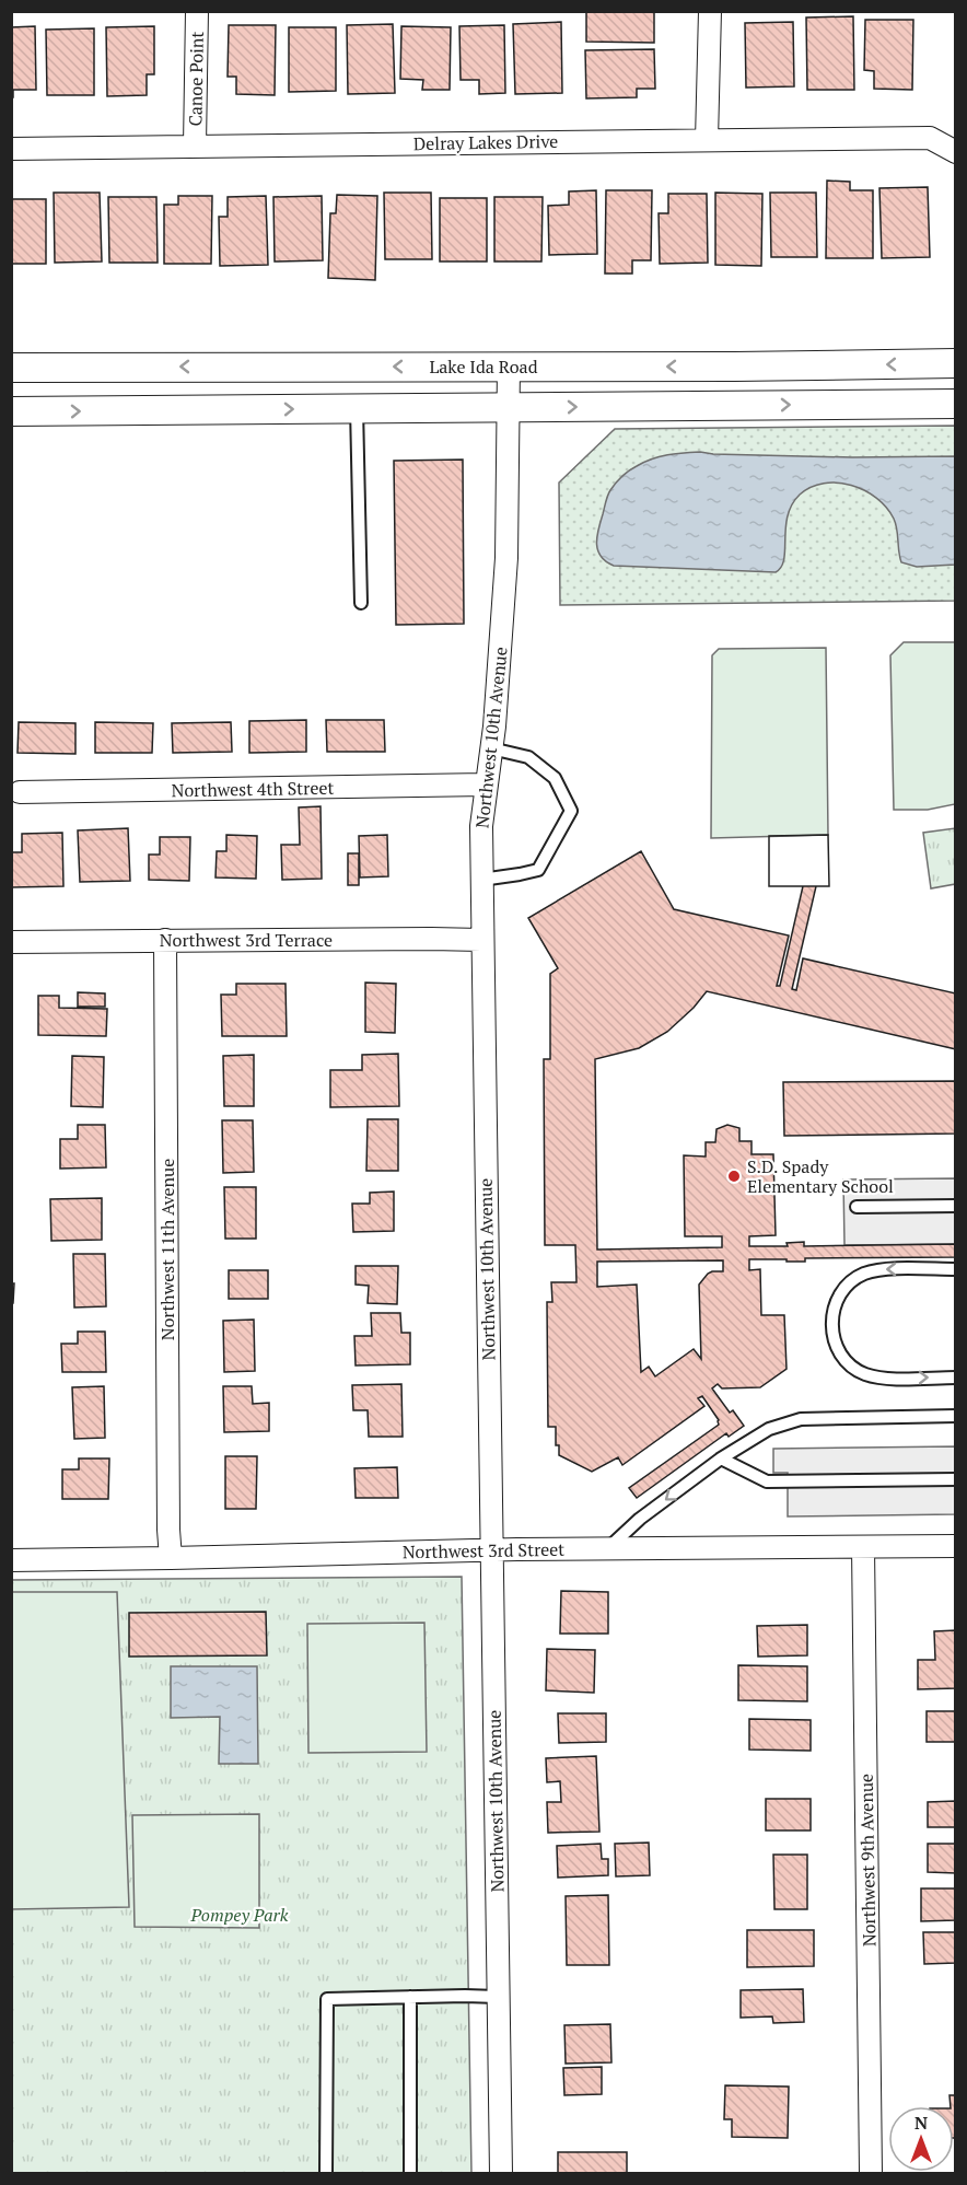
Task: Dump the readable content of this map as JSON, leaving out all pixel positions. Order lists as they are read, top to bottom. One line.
{"streets":{"street":["Canoe Point","Delray Lakes Drive","Lake Ida Road","Northwest 10th Avenue","Northwest 4th Street","Northwest 3rd Terrace","Northwest 11th Avenue","Northwest 3rd Street","Northwest 9th Avenue"]},"crossings":[["Canoe Point","Delray Lakes Drive"],["Lake Ida Road","Northwest 10th Avenue"],["Northwest 10th Avenue","Northwest 4th Street"],["Northwest 10th Avenue","Northwest 3rd Terrace"],["Northwest 10th Avenue","Northwest 3rd Street"],["Northwest 3rd Terrace","Northwest 11th Avenue"],["Northwest 11th Avenue","Northwest 3rd Street"],["Northwest 3rd Street","Northwest 9th Avenue"]],"parks":["Pompey Park"],"places":["S.D. Spady Elementary School"],"north":"top"}
